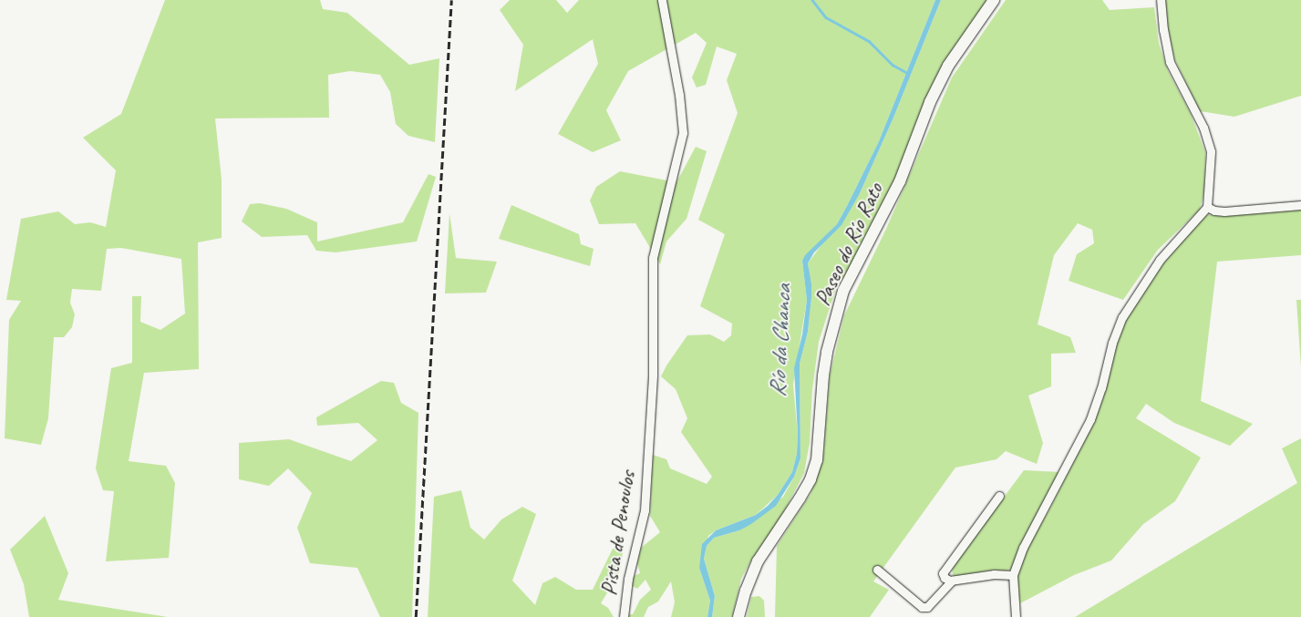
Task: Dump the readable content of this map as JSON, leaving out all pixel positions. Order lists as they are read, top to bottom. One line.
{"streets":{"street":["Paseo do Río Rato","Pista de Penoulos"]},"water":["Río da Chanca"]}
